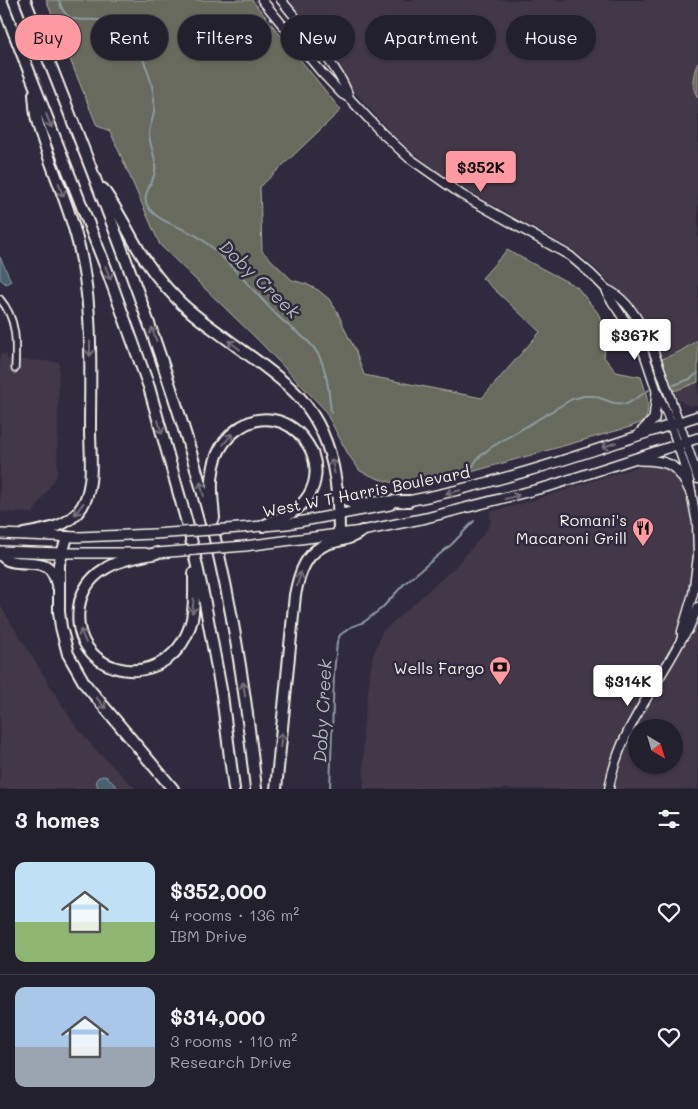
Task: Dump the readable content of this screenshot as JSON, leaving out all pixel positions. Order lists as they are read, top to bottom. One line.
{"streets":{"main road":["West W T Harris Boulevard"]},"water":["Doby Creek"],"places":{"restaurant":["Romani's Macaroni Grill"],"bank":["Wells Fargo"]},"north":"bottom right","page":{"chip":["Buy","Rent","Filters","New","Apartment","House"],"price":["$352K","$367K","$314K"],"heading":"3 homes","list":[{"name":"$352,000","note":"4 rooms · 136 m² · IBM Drive"},{"name":"$314,000","note":"3 rooms · 110 m² · Research Drive"}]}}
